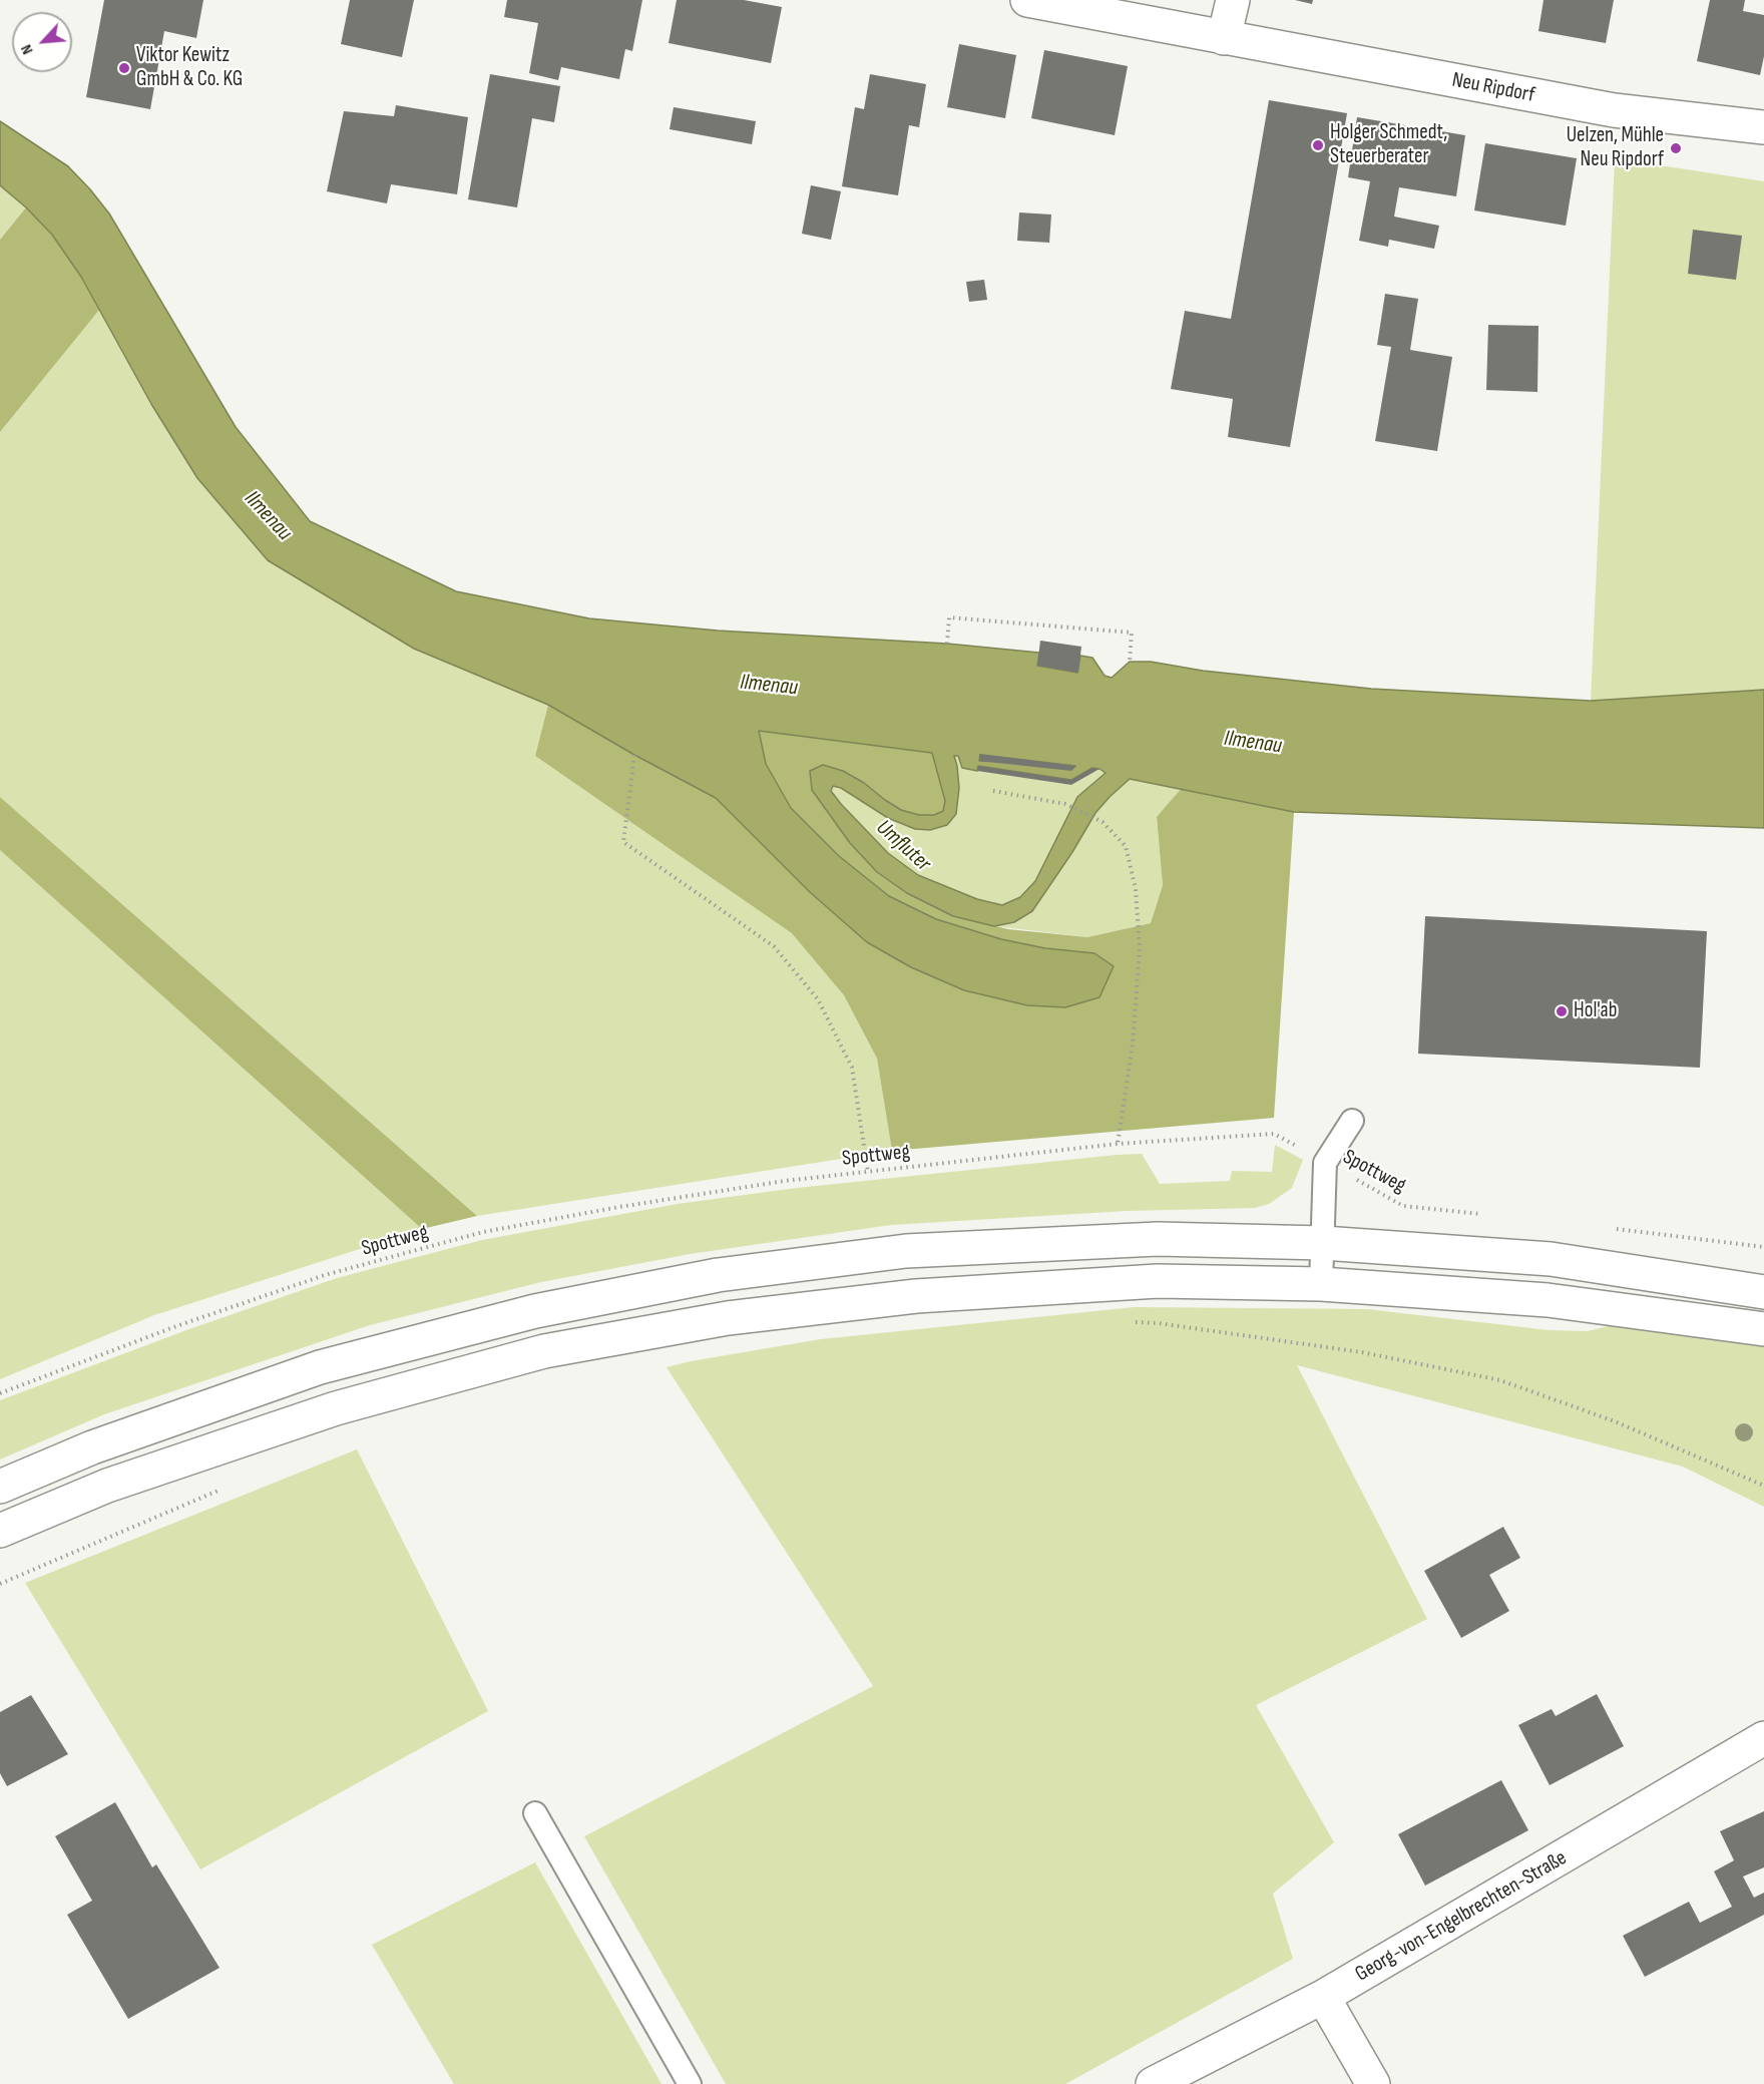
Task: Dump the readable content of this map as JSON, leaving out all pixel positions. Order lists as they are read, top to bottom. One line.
{"streets":{"main road":["Neu Ripdorf","Georg-von-Engelbrechten-Straße"],"path":["Spottweg"]},"water":["Ilmenau","Umfluter"],"places":["Viktor Kewitz GmbH & Co. KG","Holger Schmedt, Steuerberater","Uelzen, Mühle Neu Ripdorf","Hol'ab"],"north":"bottom left"}
